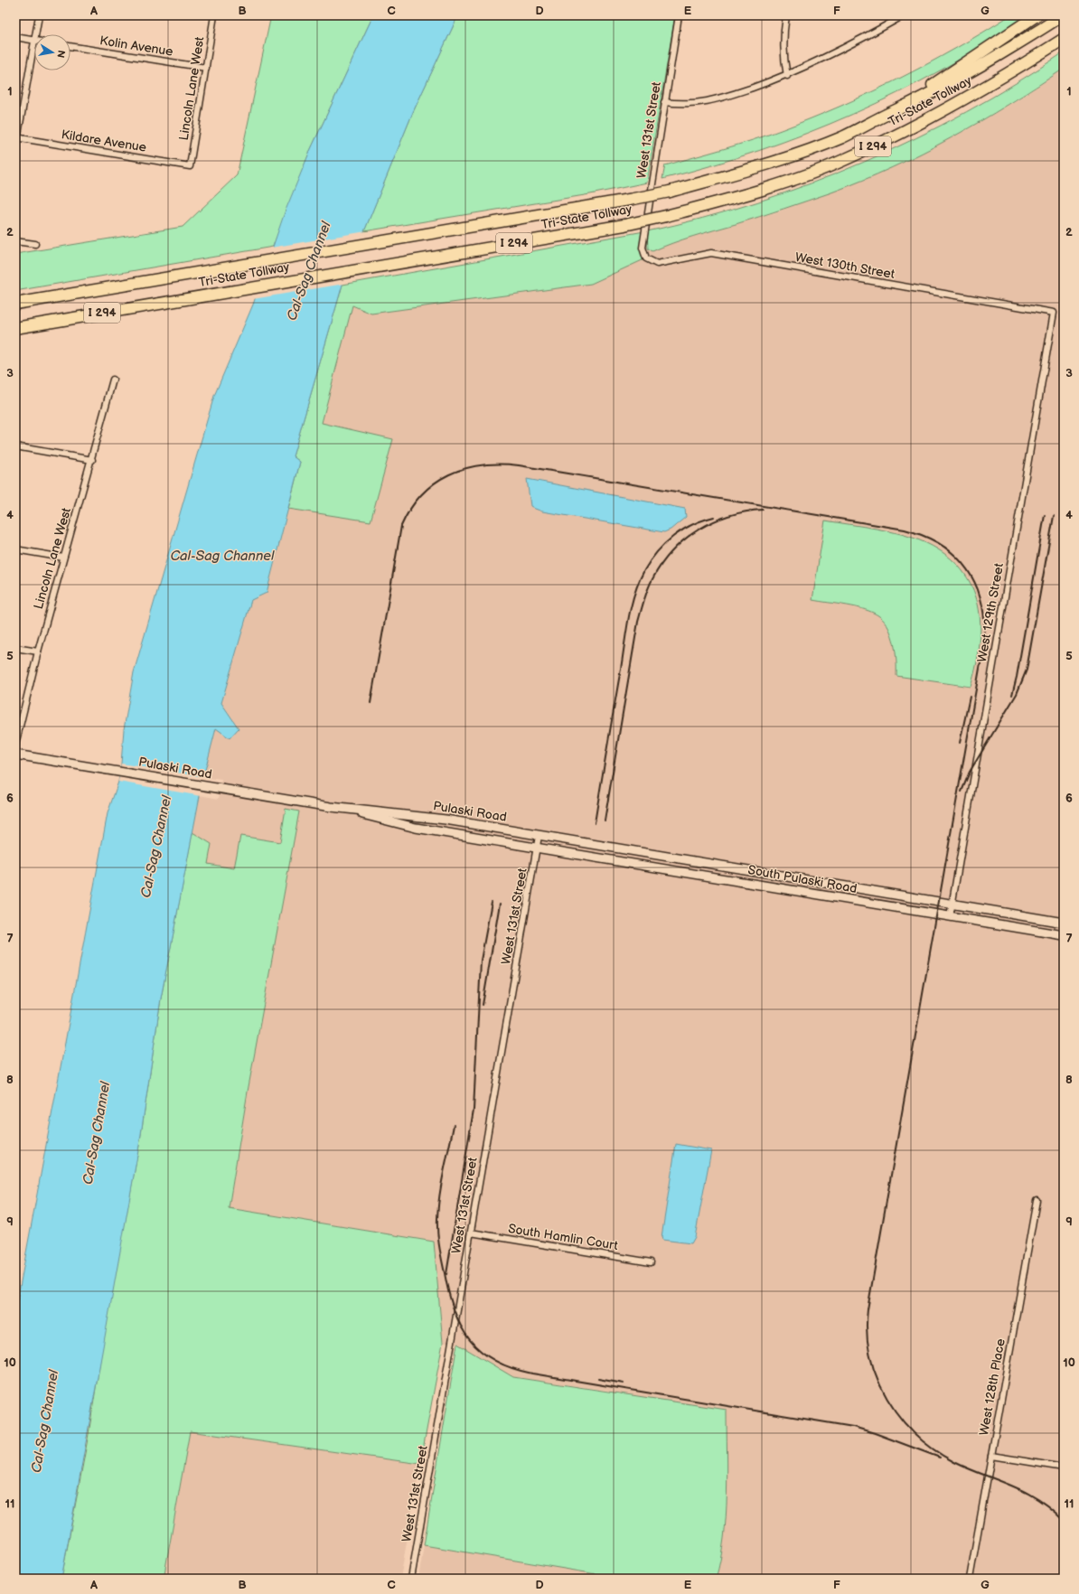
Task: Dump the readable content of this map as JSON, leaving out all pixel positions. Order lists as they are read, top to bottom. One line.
{"streets":{"highway":["Tri-State Tollway","I 294"],"main road":["Pulaski Road","South Pulaski Road"],"street":["Kolin Avenue","Lincoln Lane West","West 131st Street","Kildare Avenue","West 130th Street","West 129th Street","South Hamlin Court","West 128th Place"]},"crossings":[["Kolin Avenue","Lincoln Lane West"],["Lincoln Lane West","Kildare Avenue"],["West 131st Street","West 130th Street"],["West 131st Street","Pulaski Road"],["West 131st Street","South Pulaski Road"],["West 131st Street","South Hamlin Court"],["West 130th Street","West 129th Street"],["West 129th Street","South Pulaski Road"],["Pulaski Road","South Pulaski Road"]],"water":["Cal-Sag Channel"],"north":"right","grid":{"columns":["A","B","C","D","E","F","G"],"rows":["1","2","3","4","5","6","7","8","9","10","11"]}}
